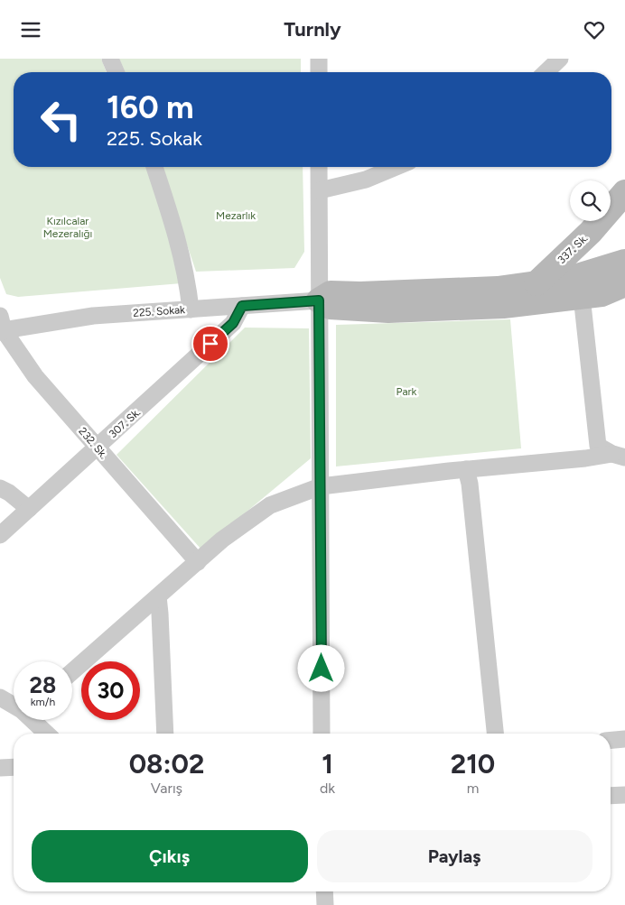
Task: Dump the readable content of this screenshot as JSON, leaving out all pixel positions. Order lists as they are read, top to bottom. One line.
{"streets":{"street":["337. Sk.","225. Sokak","307. Sk.","232. Sk."]},"crossings":[["225. Sokak","307. Sk."],["225. Sokak","232. Sk."],["307. Sk.","232. Sk."]],"parks":["Mezarlık","Kızılcalar Mezeralığı","Park"],"page":{"header":"Turnly","turn":["160 m","225. Sokak"],"speed":"28 km/h","limit":"30","eta":["08:02","Varış","1","dk","210","m"],"buttons":["Çıkış","Paylaş"]}}
